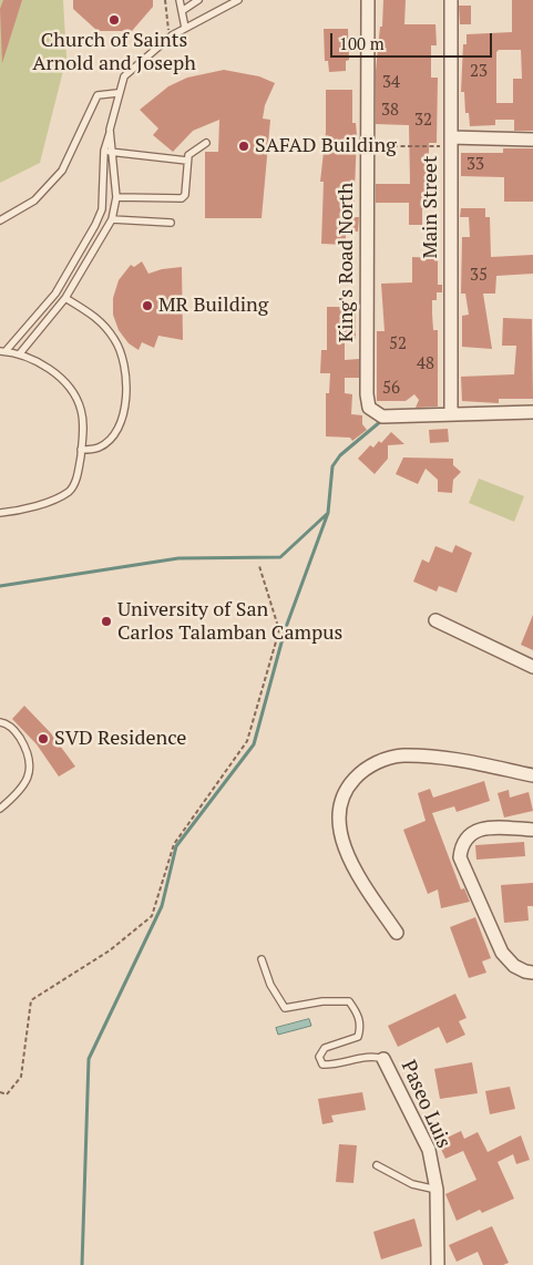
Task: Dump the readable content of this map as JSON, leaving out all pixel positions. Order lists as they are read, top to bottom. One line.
{"streets":{"street":["Main Street","King's Road North","Paseo Luis"]},"crossings":[["Main Street","King's Road North"]],"places":["Church of Saints Arnold and Joseph","SAFAD Building","MR Building","University of San Carlos Talamban Campus","SVD Residence"],"house_numbers":["23","34","38","32","33","35","52","48","56"],"scale_bar":"100 m"}
